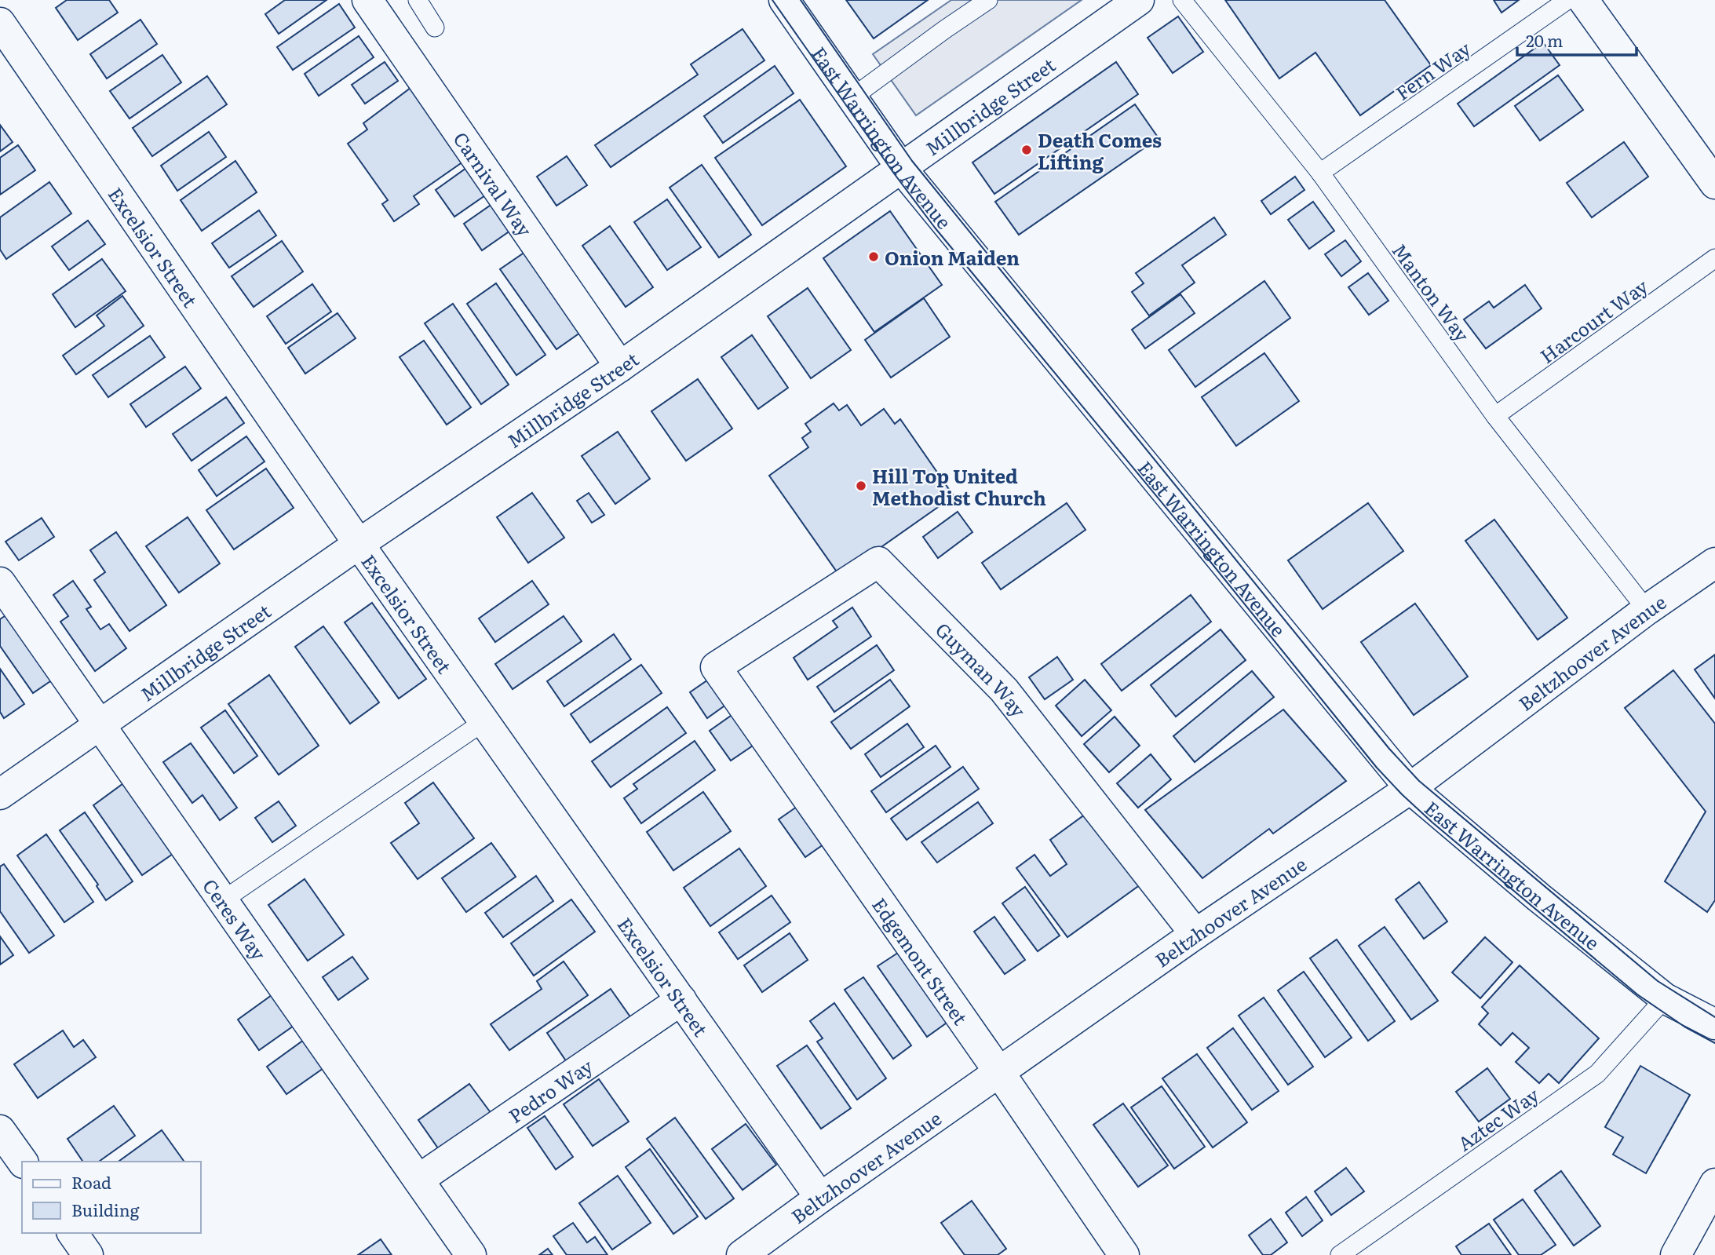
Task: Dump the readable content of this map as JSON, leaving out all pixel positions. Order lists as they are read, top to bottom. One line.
{"streets":{"street":["Millbridge Street","East Warrington Avenue","Carnival Way","Excelsior Street","Beltzhoover Avenue","Guyman Way","Ceres Way","Edgemont Street","Pedro Way"],"lane":["Fern Way","Manton Way","Harcourt Way","Aztec Way"]},"crossings":[["Fern Way","Manton Way"],["Millbridge Street","East Warrington Avenue"],["Millbridge Street","Carnival Way"],["Millbridge Street","Excelsior Street"],["Millbridge Street","Ceres Way"],["East Warrington Avenue","Beltzhoover Avenue"],["East Warrington Avenue","Aztec Way"],["Excelsior Street","Beltzhoover Avenue"],["Excelsior Street","Pedro Way"],["Manton Way","Harcourt Way"],["Manton Way","Beltzhoover Avenue"],["Beltzhoover Avenue","Guyman Way"],["Beltzhoover Avenue","Edgemont Street"],["Guyman Way","Edgemont Street"],["Ceres Way","Pedro Way"]],"places":["Death Comes Lifting","Onion Maiden","Hill Top United Methodist Church"],"legend":["Road","Building"],"scale_bar":"20 m"}
